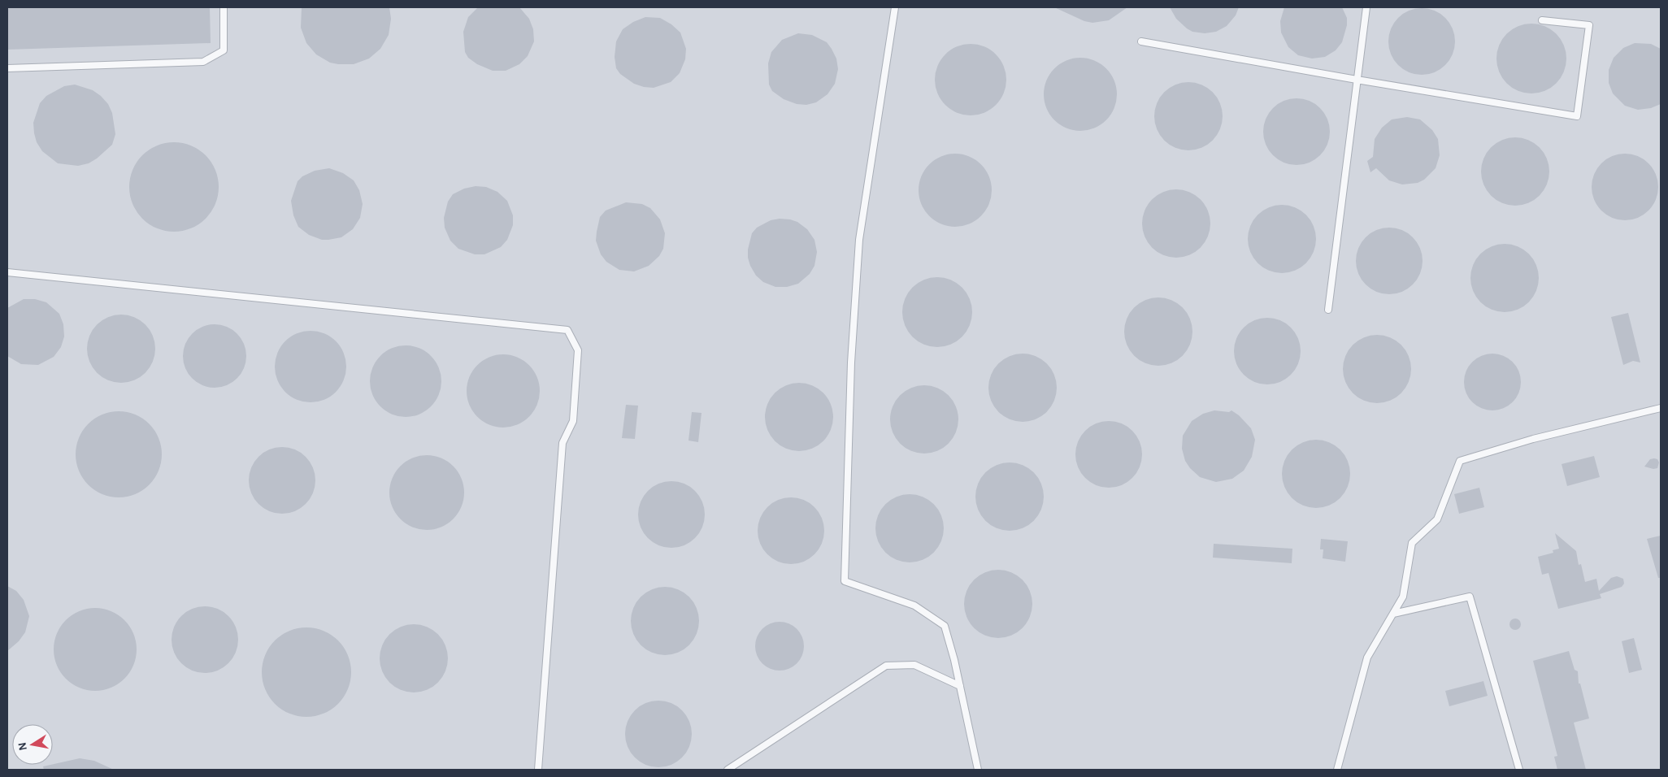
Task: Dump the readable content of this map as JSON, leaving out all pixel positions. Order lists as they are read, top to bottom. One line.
{"north":"left"}
